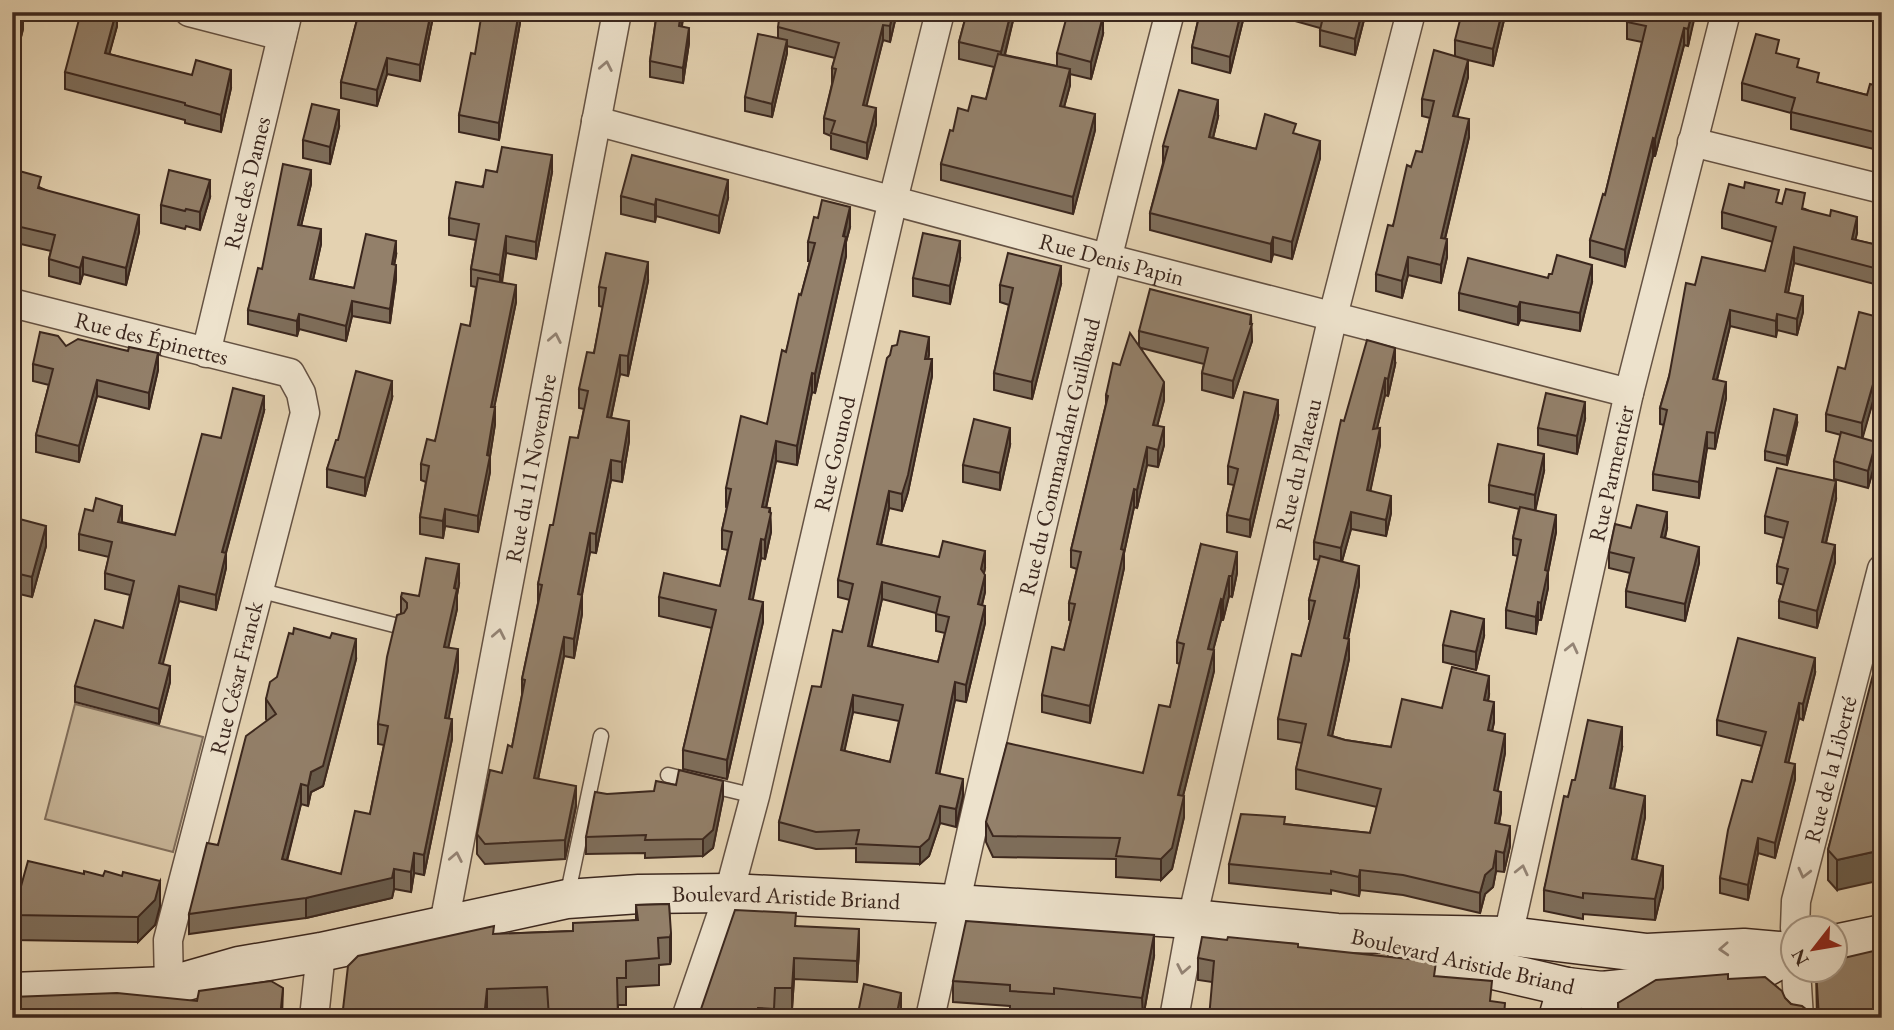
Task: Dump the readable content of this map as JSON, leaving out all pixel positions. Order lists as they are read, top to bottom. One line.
{"streets":{"main road":["Boulevard Aristide Briand"],"street":["Rue des Dames","Rue Denis Papin","Rue des Épinettes","Rue Gounod","Rue du Commandant Guilbaud","Rue du Plateau","Rue du 11 Novembre","Rue Parmentier","Rue César Franck","Rue de la Liberté"]},"crossings":[["Rue des Dames","Rue des Épinettes"],["Rue Denis Papin","Rue Gounod"],["Rue Denis Papin","Rue du Commandant Guilbaud"],["Rue Denis Papin","Rue du Plateau"],["Rue Denis Papin","Rue du 11 Novembre"],["Rue Denis Papin","Rue Parmentier"],["Rue des Épinettes","Rue César Franck"],["Rue Gounod","Boulevard Aristide Briand"],["Rue du Commandant Guilbaud","Boulevard Aristide Briand"],["Rue du Plateau","Boulevard Aristide Briand"],["Rue du 11 Novembre","Boulevard Aristide Briand"],["Rue Parmentier","Boulevard Aristide Briand"],["Rue César Franck","Boulevard Aristide Briand"]],"one_way":["Rue du 11 Novembre","Rue Parmentier","Rue de la Liberté"],"north":"bottom left"}
